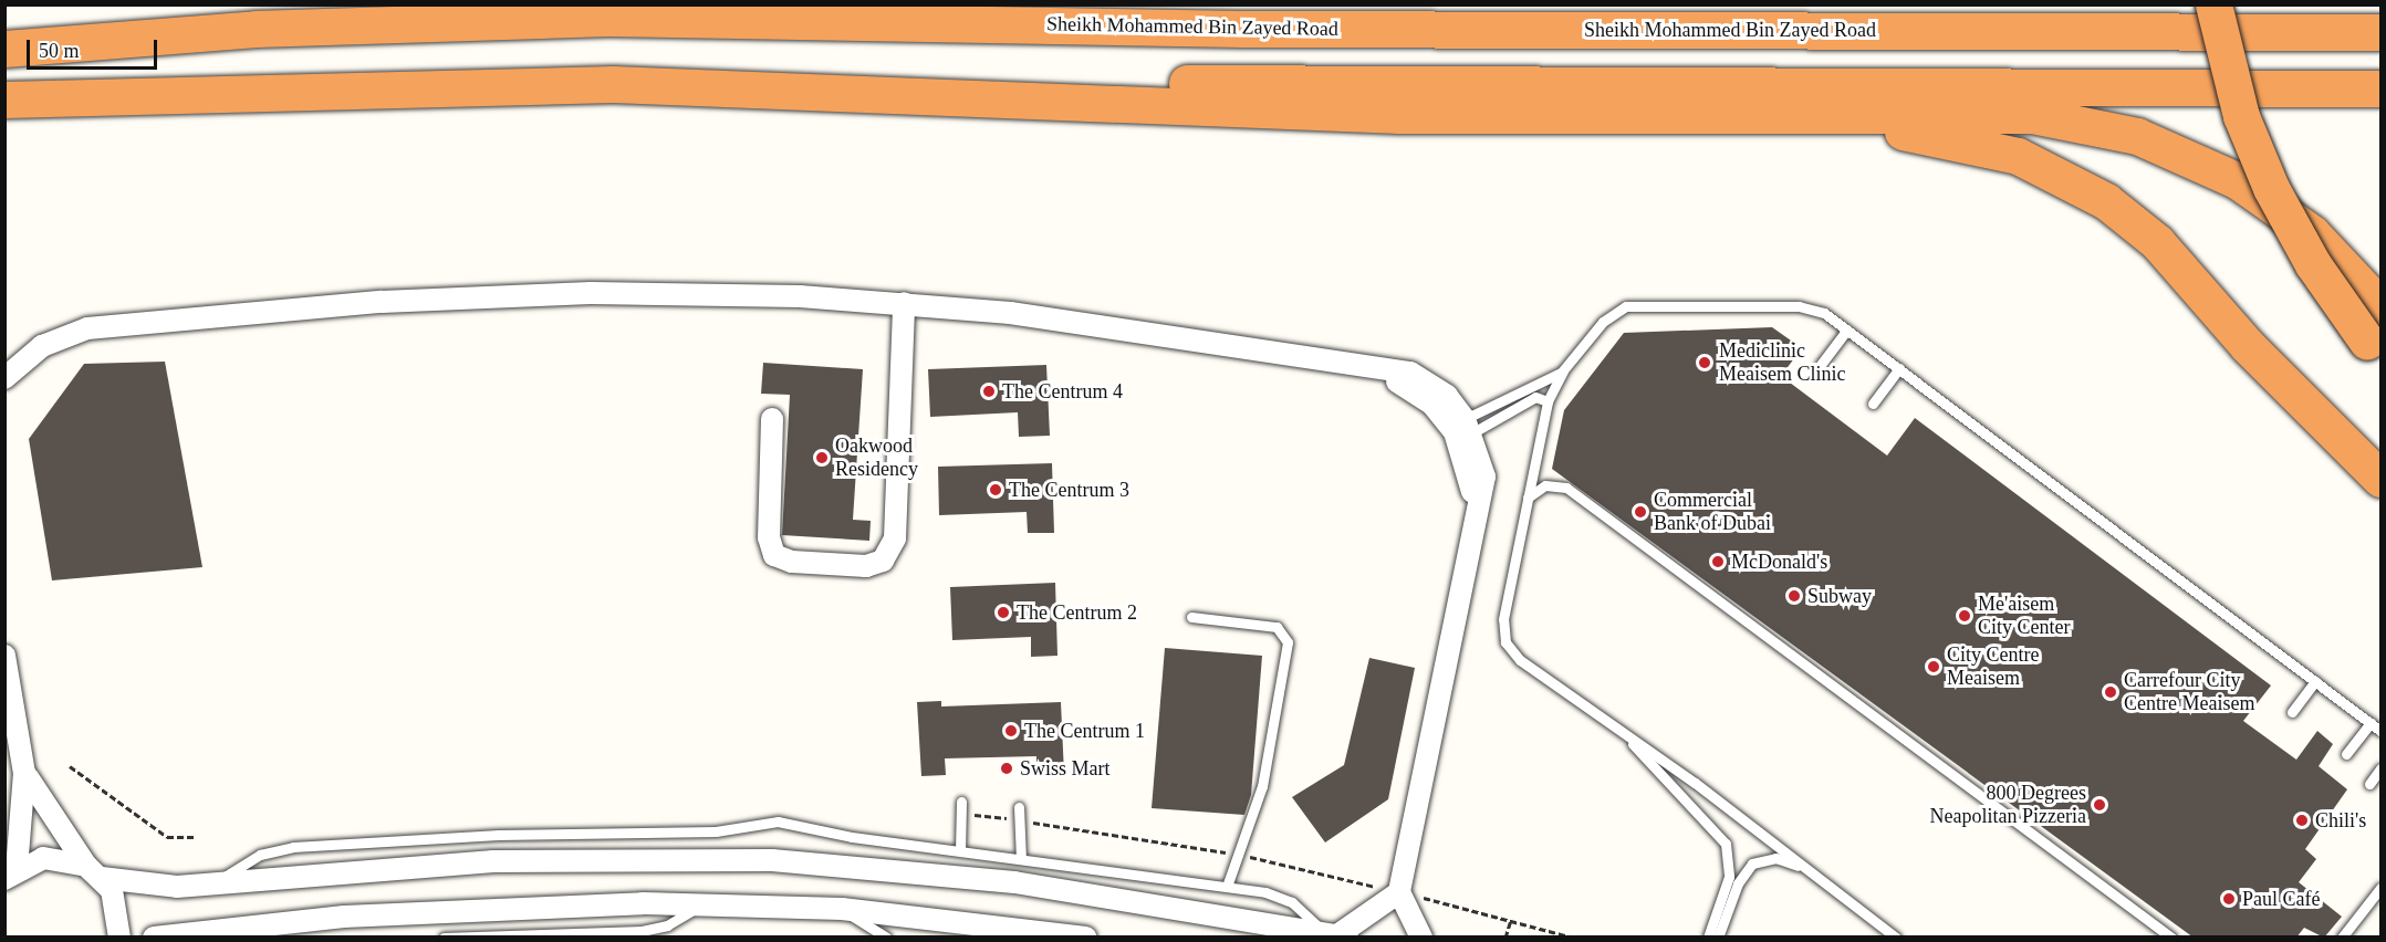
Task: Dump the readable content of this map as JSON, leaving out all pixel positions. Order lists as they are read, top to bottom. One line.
{"streets":{"highway":["Sheikh Mohammed Bin Zayed Road"]},"places":["Mediclinic Meaisem Clinic","The Centrum 4","Oakwood Residency","The Centrum 3","Commercial Bank of Dubai","McDonald's","Subway","The Centrum 2","Me'aisem City Center","City Centre Meaisem","Carrefour City Centre Meaisem","The Centrum 1","Swiss Mart","800 Degrees Neapolitan Pizzeria","Chili's","Paul Café"],"scale_bar":"50 m"}
